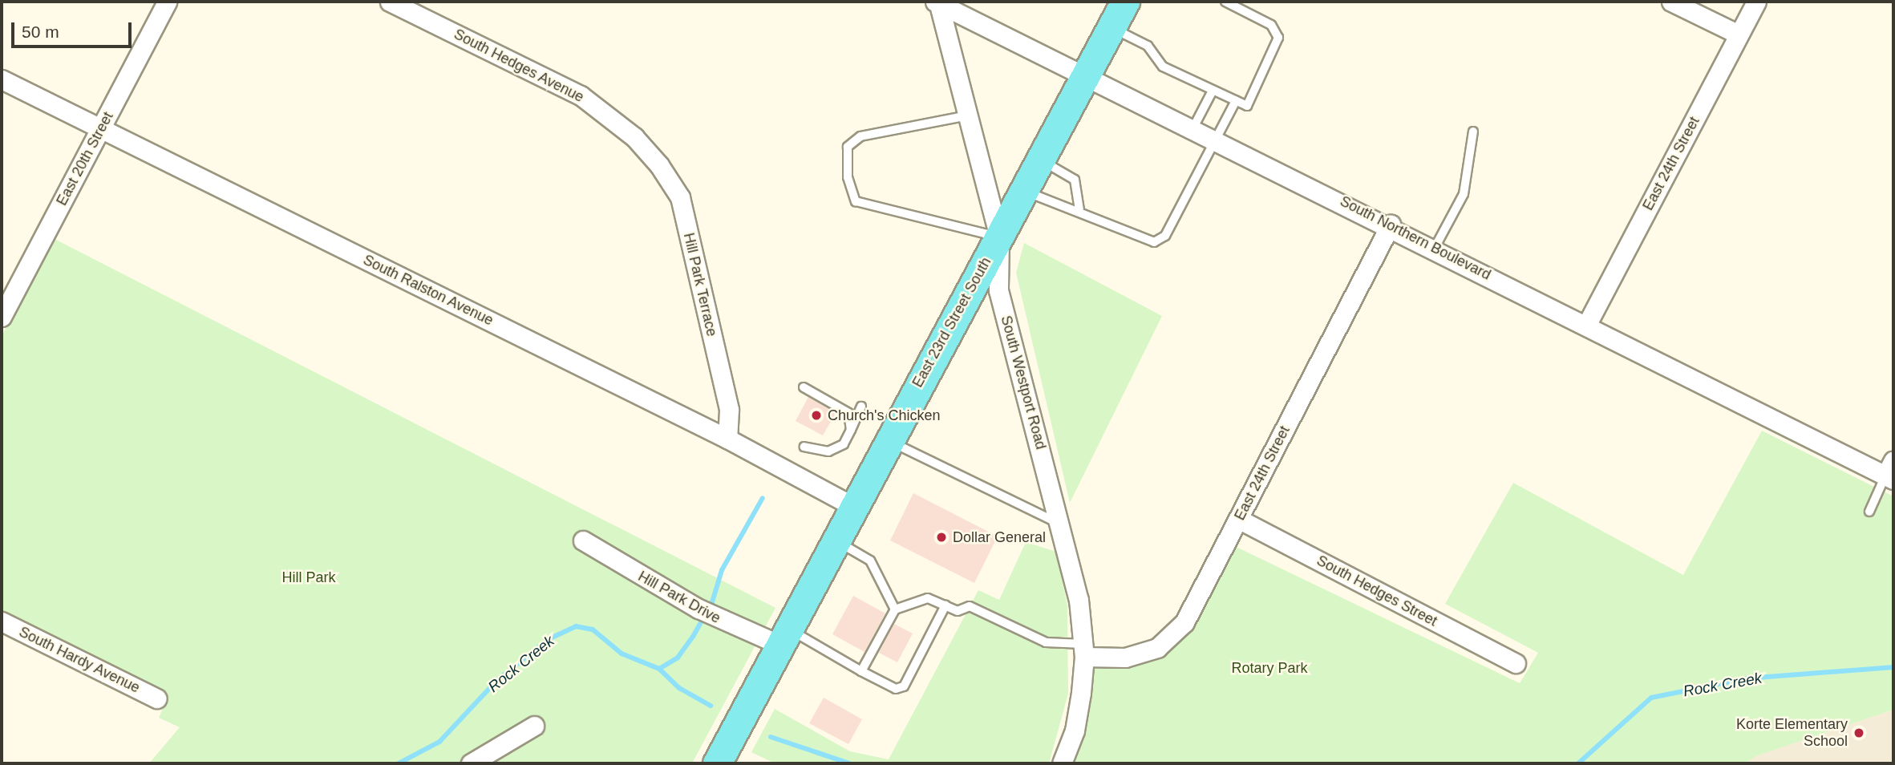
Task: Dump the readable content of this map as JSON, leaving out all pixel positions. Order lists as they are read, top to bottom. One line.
{"streets":{"main road":["East 23rd Street South"],"street":["South Hedges Avenue","East 20th Street","East 24th Street","South Northern Boulevard","Hill Park Terrace","South Ralston Avenue","South Westport Road","South Hedges Street","Hill Park Drive","South Hardy Avenue"]},"crossings":[["South Hedges Avenue","Hill Park Terrace"],["East 20th Street","South Ralston Avenue"],["East 24th Street","South Northern Boulevard"],["East 24th Street","South Westport Road"],["East 24th Street","South Hedges Street"],["South Northern Boulevard","East 23rd Street South"],["South Northern Boulevard","South Westport Road"],["Hill Park Terrace","South Ralston Avenue"],["South Ralston Avenue","East 23rd Street South"],["East 23rd Street South","South Westport Road"],["East 23rd Street South","Hill Park Drive"]],"water":["Rock Creek"],"parks":["Hill Park","Rotary Park"],"places":["Church's Chicken","Dollar General","Korte Elementary School"],"scale_bar":"50 m"}
